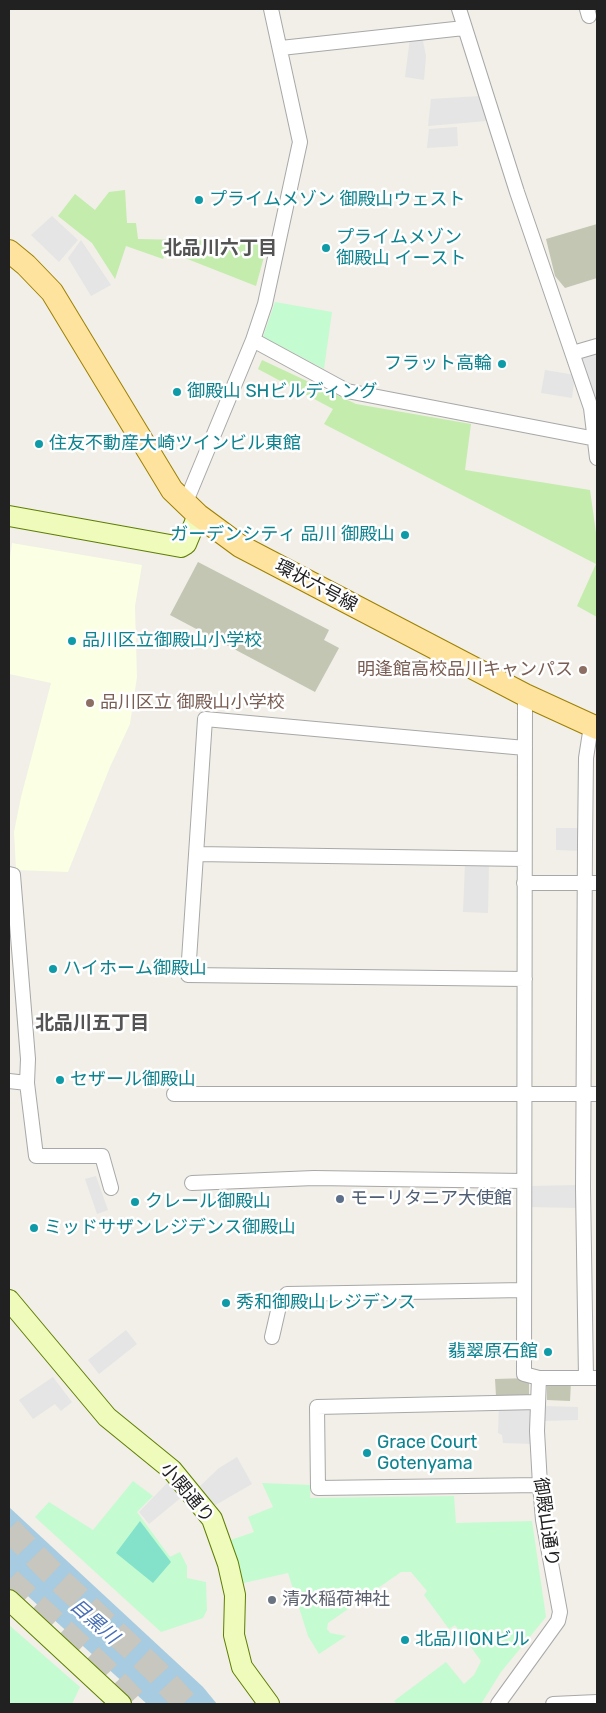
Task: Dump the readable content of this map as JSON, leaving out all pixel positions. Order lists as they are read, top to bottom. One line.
{"streets":{"main road":["環状六号線"],"street":["小関通り","御殿山通り"]},"districts":["北品川六丁目","北品川五丁目"],"water":["目黒川"],"places":["プライムメゾン 御殿山ウェスト","プライムメゾン 御殿山 イースト","フラット高輪","御殿山 SHビルディング","住友不動産大崎ツインビル東館","ガーデンシティ 品川 御殿山","品川区立御殿山小学校","明逢館高校品川キャンパス","品川区立 御殿山小学校","ハイホーム御殿山","セザール御殿山","モーリタニア大使館","クレール御殿山","ミッドサザンレジデンス御殿山","秀和御殿山レジデンス","翡翠原石館","Grace Court Gotenyama","清水稲荷神社","北品川ONビル"]}
